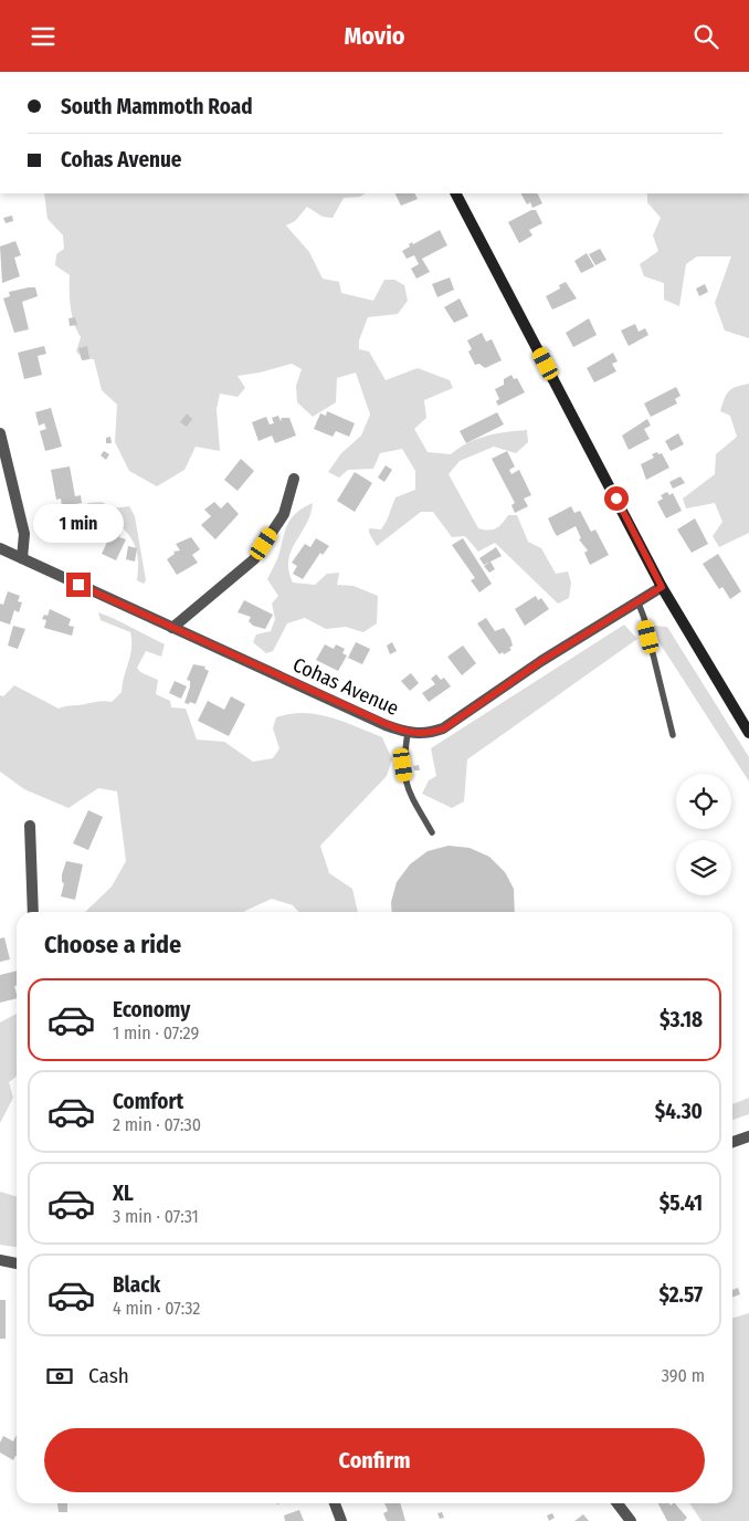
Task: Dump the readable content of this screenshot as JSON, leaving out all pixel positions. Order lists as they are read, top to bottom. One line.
{"streets":{"street":["Cohas Avenue"]},"page":{"header":"Movio","banner":["South Mammoth Road","Cohas Avenue"],"bubble":"1 min","heading":"Choose a ride","list":[{"name":"Economy","note":"1 min · 07:29","value":"$3.18"},{"name":"Comfort","note":"2 min · 07:30","value":"$4.30"},{"name":"XL","note":"3 min · 07:31","value":"$5.41"},{"name":"Black","note":"4 min · 07:32","value":"$2.57"}],"pay":["Cash","390 m"],"buttons":"Confirm"}}
